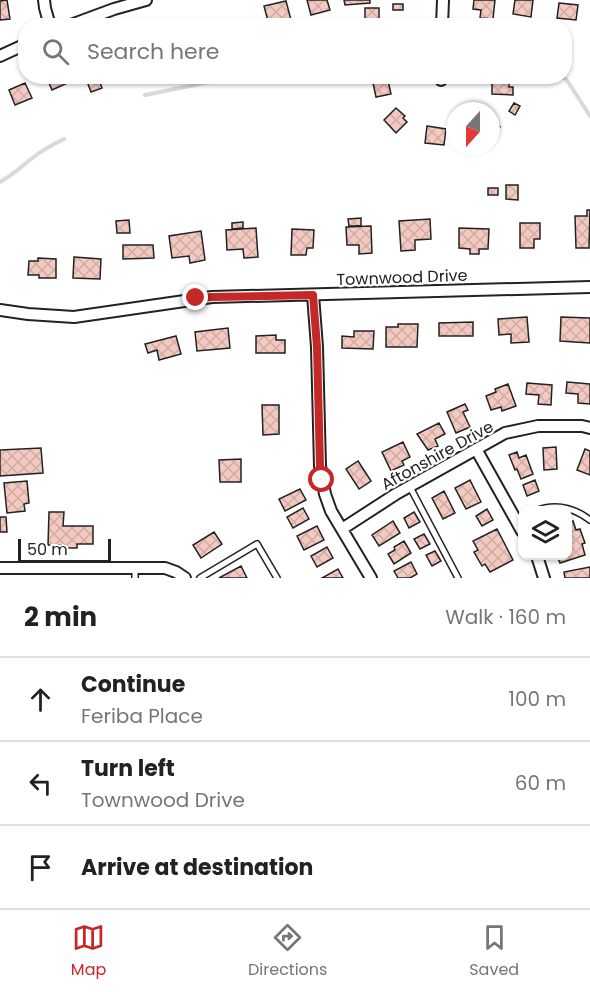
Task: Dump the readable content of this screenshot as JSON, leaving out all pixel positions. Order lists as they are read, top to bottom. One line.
{"streets":{"street":["Townwood Drive","Aftonshire Drive"]},"scale_bar":"50 m","north":"bottom","page":{"search":"Search here","scale":"50 m","heading":["2 min","Walk · 160 m"],"list":[["Continue","Feriba Place","100 m"],["Turn left","Townwood Drive","60 m"],"Arrive at destination"],"nav":["Map","Directions","Saved"]}}
